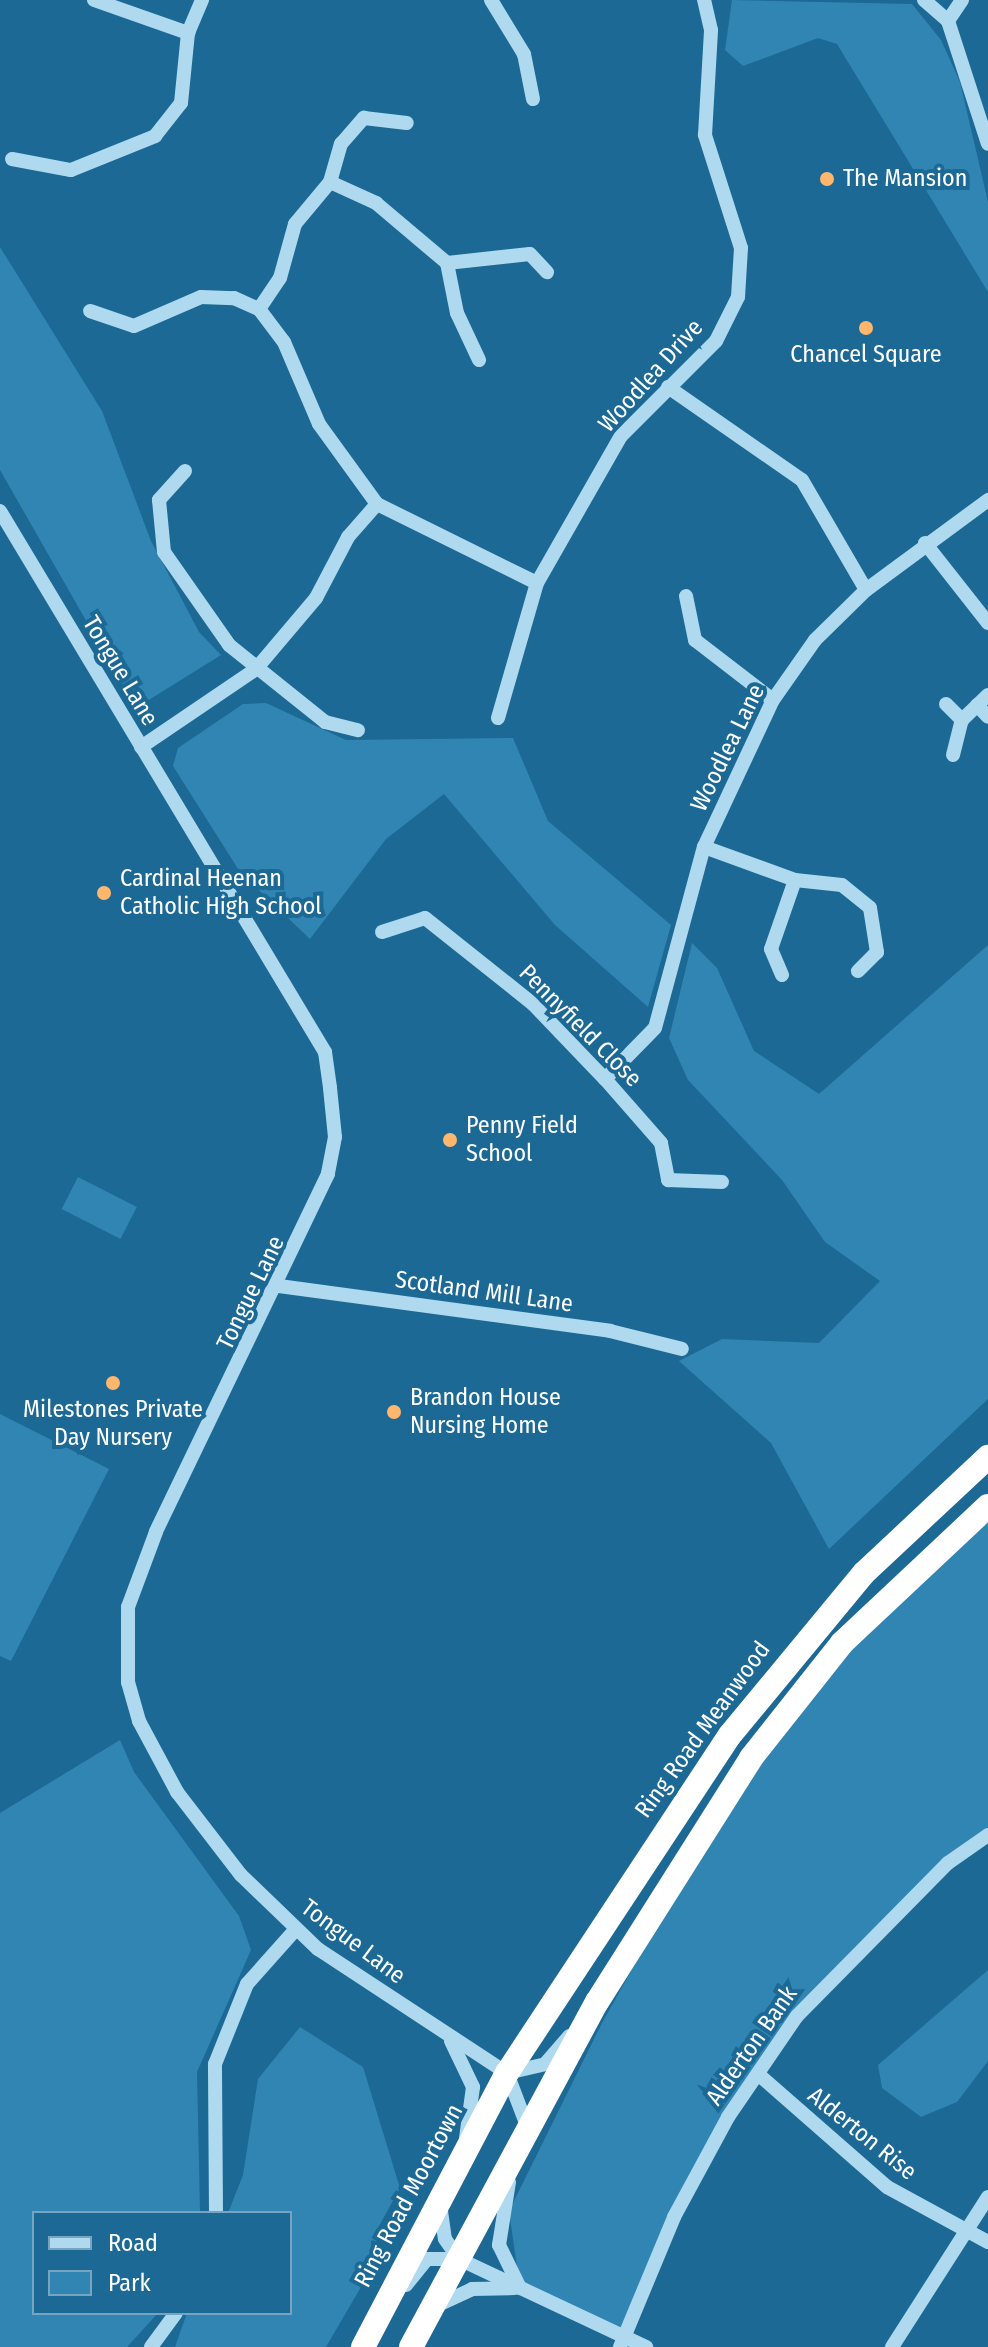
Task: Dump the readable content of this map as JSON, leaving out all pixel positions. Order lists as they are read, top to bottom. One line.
{"streets":{"highway":["Ring Road Meanwood","Ring Road Moortown"],"street":["Woodlea Drive","Tongue Lane","Woodlea Lane","Pennyfield Close","Scotland Mill Lane","Alderton Bank","Alderton Rise"]},"crossings":[["Tongue Lane","Scotland Mill Lane"],["Tongue Lane","Ring Road Meanwood"],["Tongue Lane","Ring Road Moortown"],["Woodlea Lane","Pennyfield Close"],["Ring Road Meanwood","Ring Road Moortown"],["Alderton Bank","Alderton Rise"]],"places":["The Mansion","Chancel Square","Cardinal Heenan Catholic High School","Penny Field School","Milestones Private Day Nursery","Brandon House Nursing Home"],"legend":["Road","Park"]}
